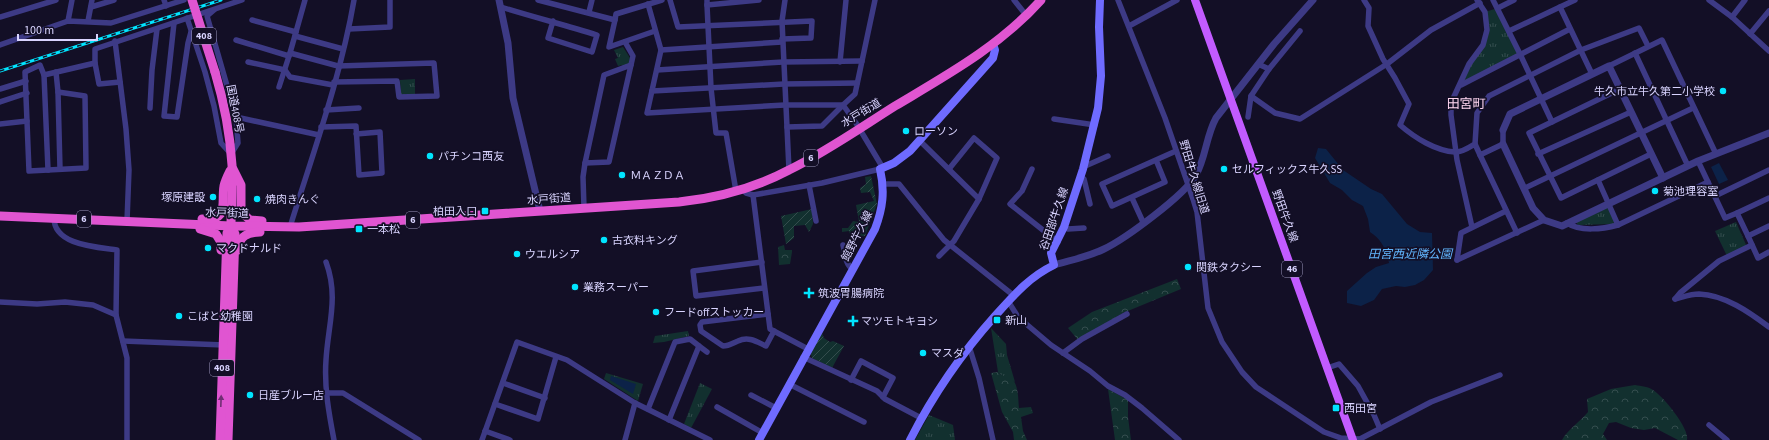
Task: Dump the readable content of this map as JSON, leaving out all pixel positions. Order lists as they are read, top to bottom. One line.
{"streets":{"highway":["408","国道408号","水戸街道","6"],"main road":["野田牛久線","谷田部牛久線","館野牛久線","46"],"street":["野田牛久線旧道"]},"crossings":[["408","国道408号"],["408","水戸街道"],["国道408号","水戸街道"],["野田牛久線旧道","野田牛久線"]],"districts":["田宮町"],"water":["田宮西近隣公園"],"places":{"other":["牛久市立牛久第二小学校","ローソン","パチンコ西友","セルフィックス牛久SS","ＭＡＺＤＡ","菊池理容室","塚原建設","焼肉きんぐ","古衣料キング","マクドナルド","ウエルシア","関鉄タクシー","業務スーパー","フードoffストッカー","こばと幼稚園","マスダ","日産ブルー店"],"transit":["柏田入口","一本松","新山","西田宮"],"health":["筑波胃腸病院","マツモトキヨシ"]},"scale_bar":"100 m"}
